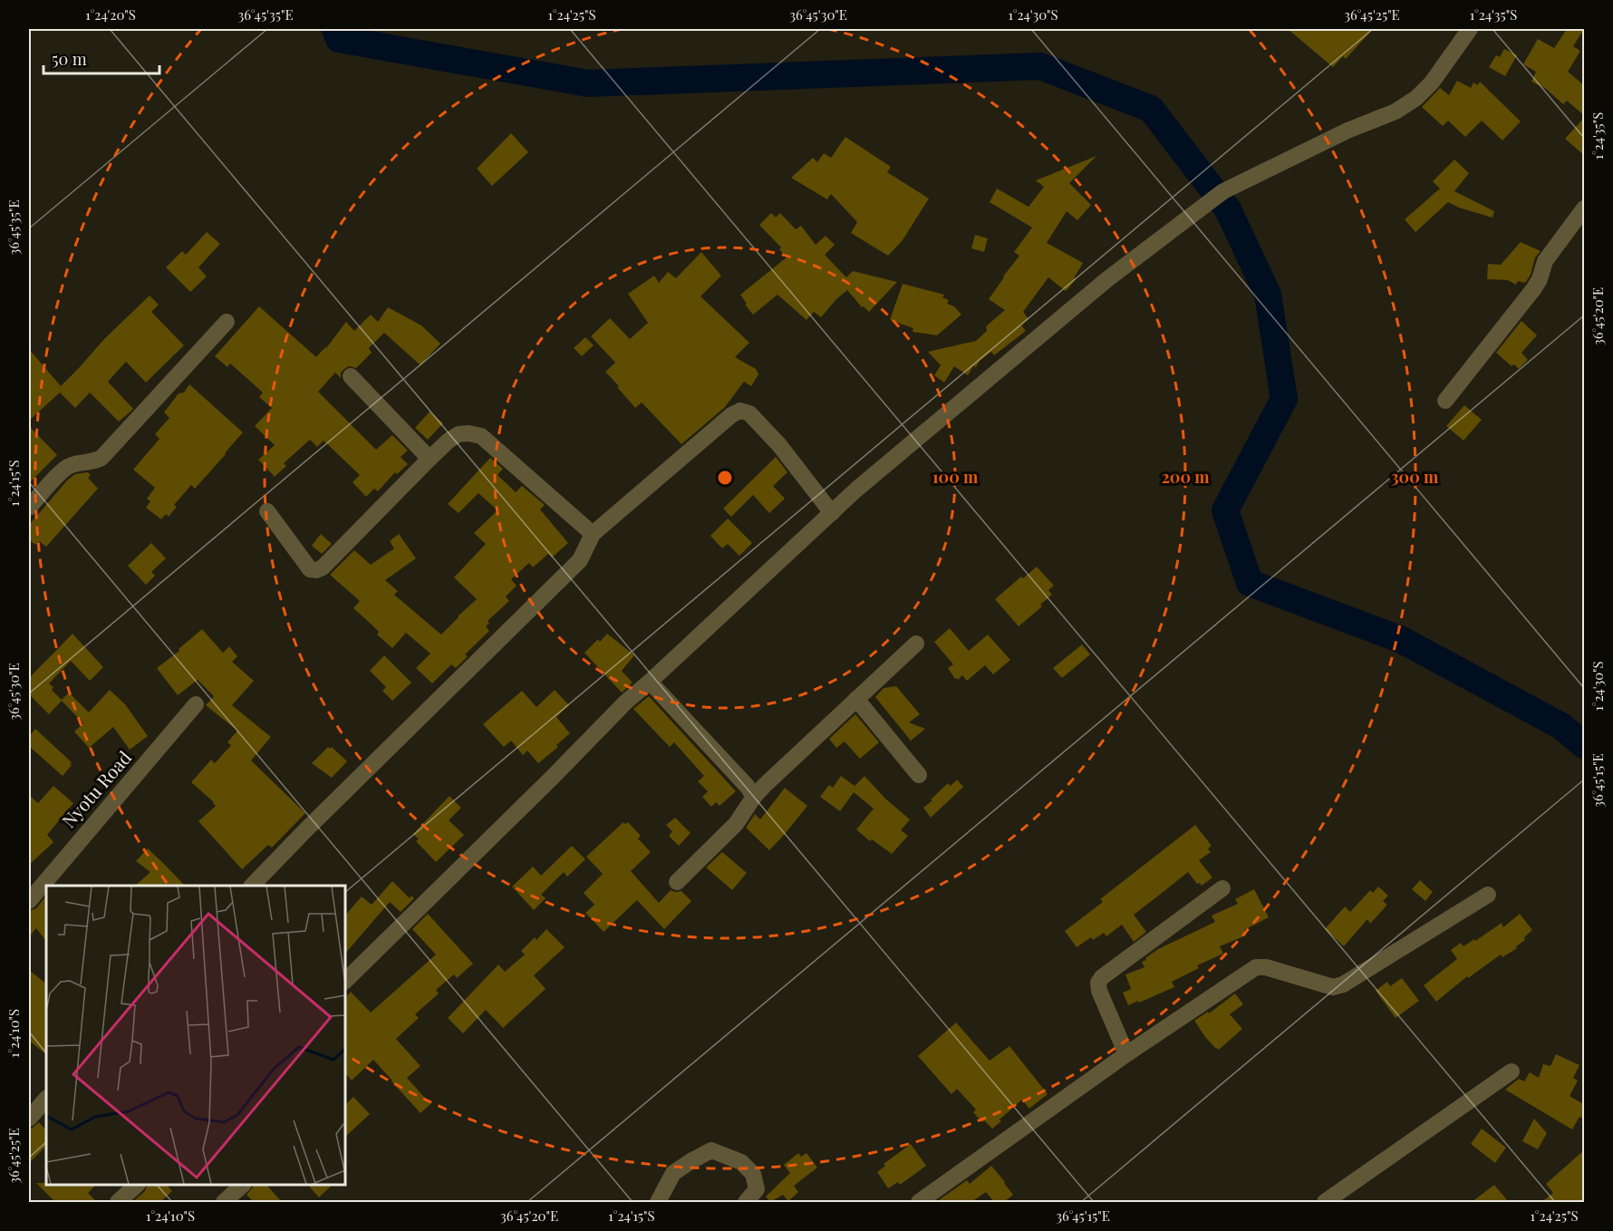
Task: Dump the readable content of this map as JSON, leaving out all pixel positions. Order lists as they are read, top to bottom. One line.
{"streets":{"street":["Nyotu Road"]},"scale_bar":"50 m","coordinates":["1°24'20\"S","36°45'35\"E","1°24'25\"S","36°45'30\"E","1°24'30\"S","36°45'25\"E","1°24'35\"S","36°45'20\"E","1°24'15\"S","36°45'15\"E","1°24'10\"S"],"rings":["100 m","200 m","300 m"]}
